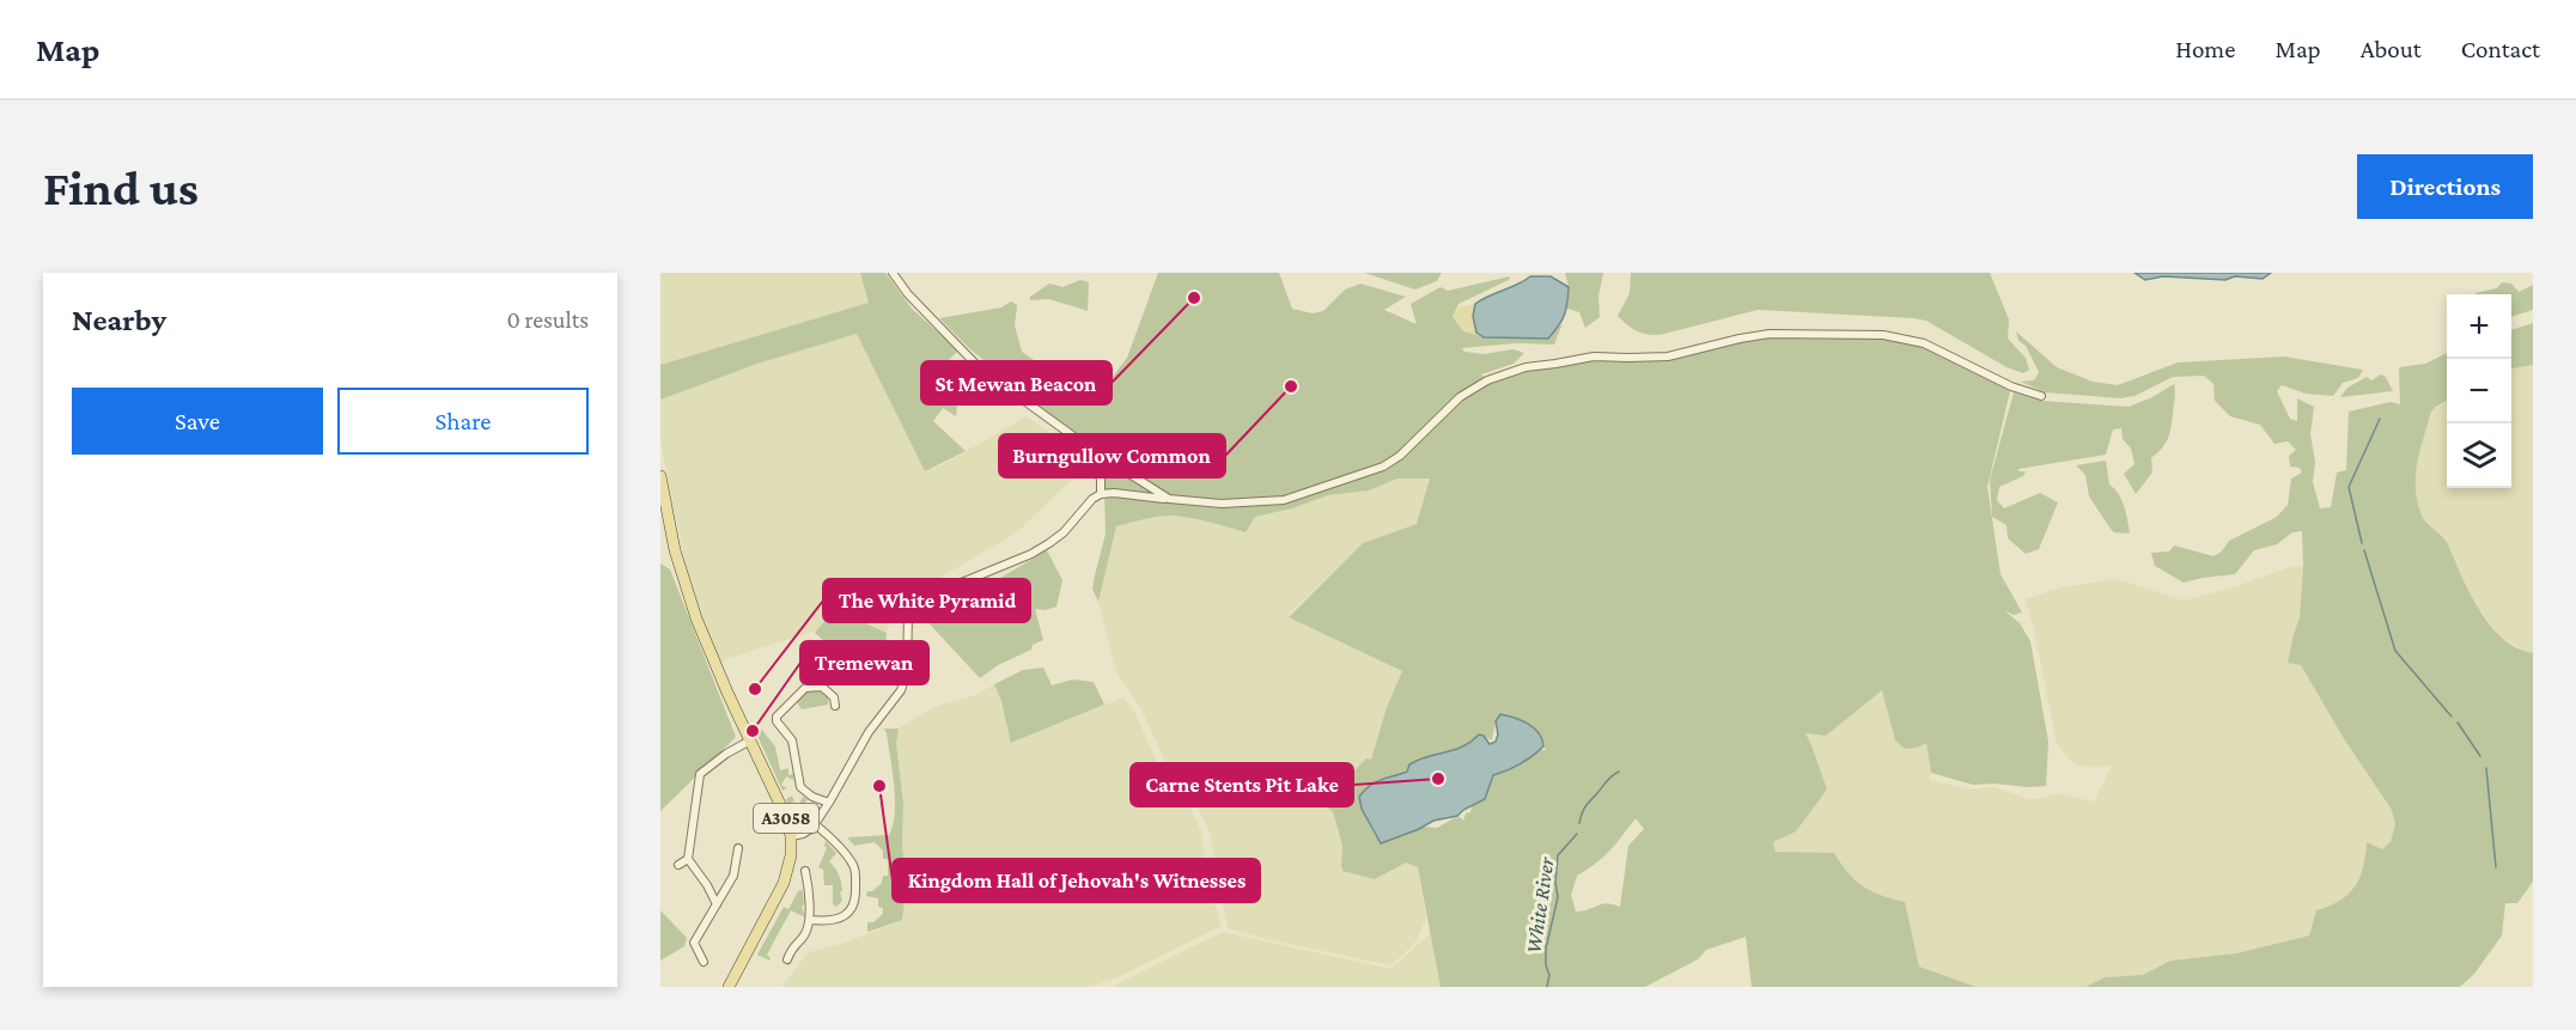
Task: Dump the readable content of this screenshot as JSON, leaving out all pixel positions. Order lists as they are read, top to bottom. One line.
{"streets":{"main road":["A3058"]},"water":["White River"],"places":["St Mewan Beacon","Burngullow Common","The White Pyramid","Tremewan","Carne Stents Pit Lake","Kingdom Hall of Jehovah's Witnesses"],"page":{"header":"Map","nav":["Home","Map","About","Contact"],"buttons":["Directions",["Save","Share"]],"title":"Find us","heading":["Nearby","0 results"],"map_buttons":["+","−"]}}
